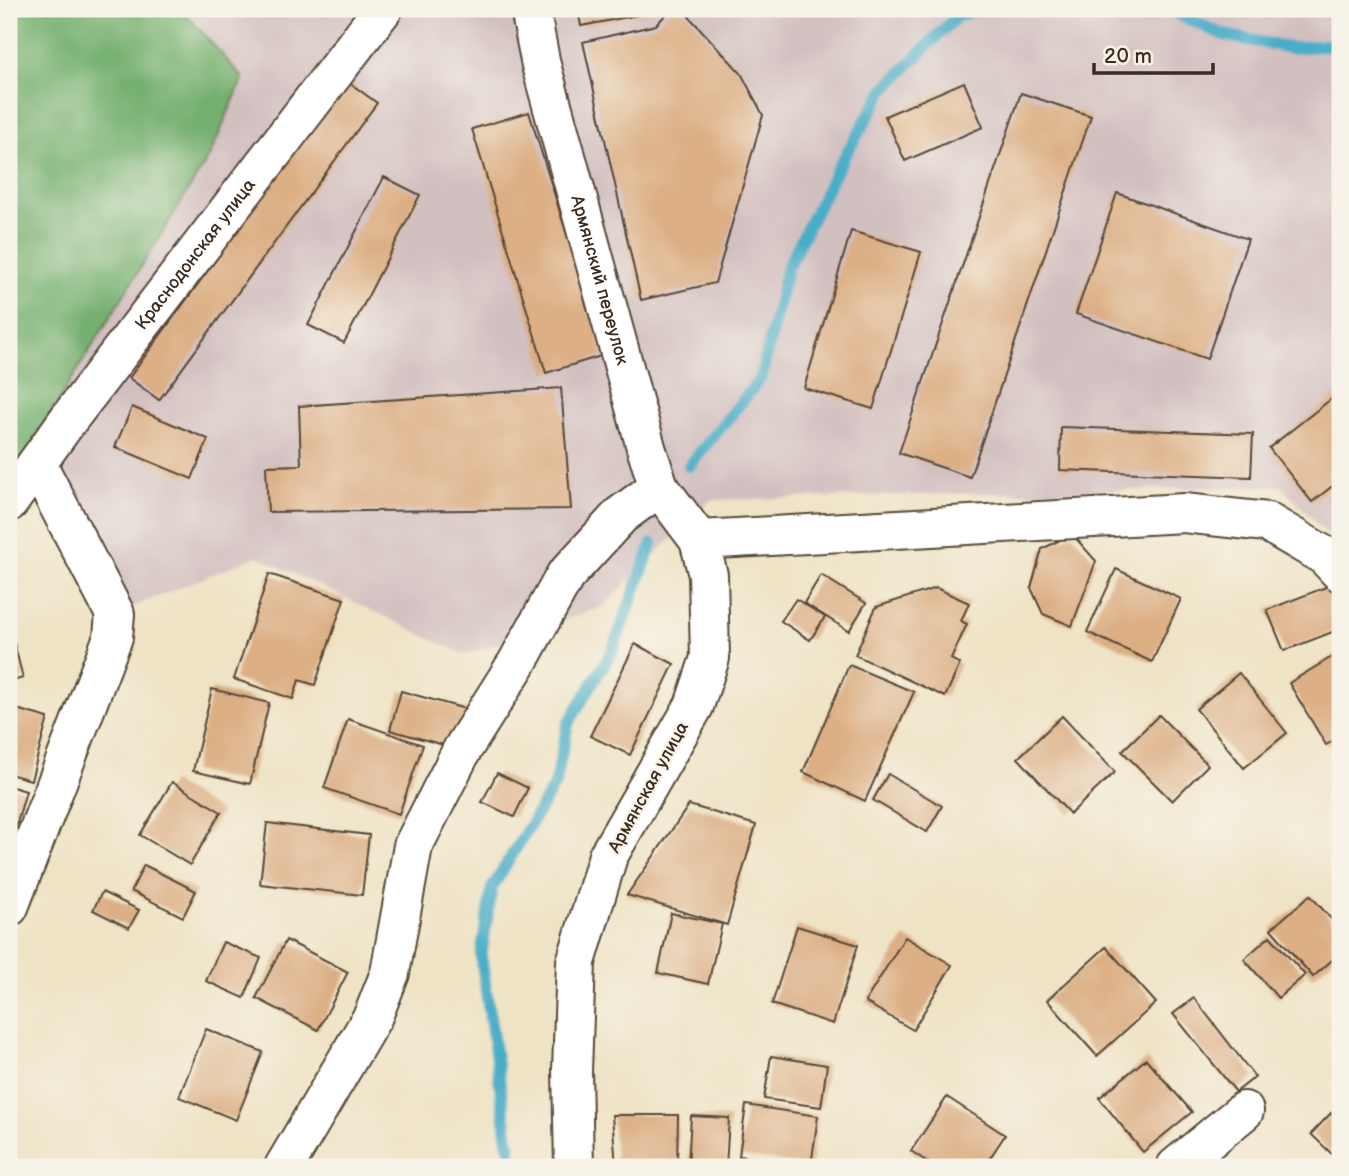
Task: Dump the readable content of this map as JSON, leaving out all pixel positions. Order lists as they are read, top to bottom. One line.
{"streets":{"street":["Краснодонская улица","Армянский переулок","Армянская улица"]},"crossings":[["Армянский переулок","Армянская улица"]],"scale_bar":"20 m"}
